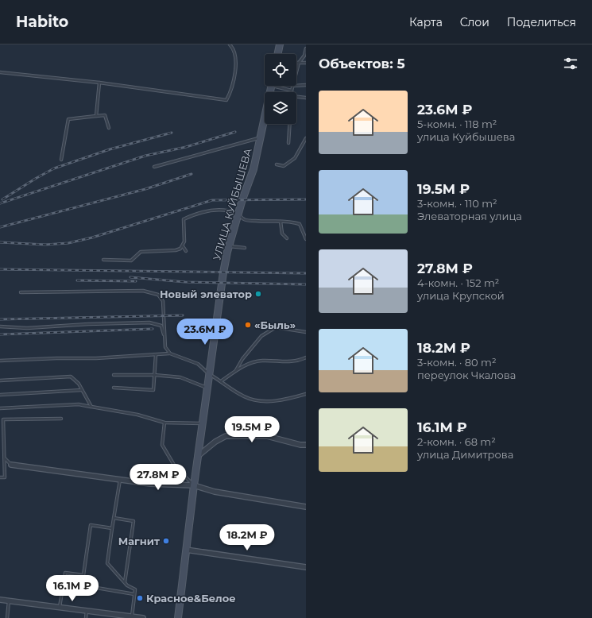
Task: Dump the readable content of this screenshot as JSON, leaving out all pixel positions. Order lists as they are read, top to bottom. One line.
{"streets":{"street":["УЛИЦА КУЙБЫШЕВА"]},"places":["Новый элеватор","«Быль»","Магнит","Красное&Белое"],"page":{"header":"Habito","nav":["Карта","Слои","Поделиться"],"heading":"Объектов: 5","list":[{"name":"23.6M ₽","note":"5-комн. · 118 m² · улица Куйбышева"},{"name":"19.5M ₽","note":"3-комн. · 110 m² · Элеваторная улица"},{"name":"27.8M ₽","note":"4-комн. · 152 m² · улица Крупской"},{"name":"18.2M ₽","note":"3-комн. · 80 m² · переулок Чкалова"},{"name":"16.1M ₽","note":"2-комн. · 68 m² · улица Димитрова"}],"price":["23.6M ₽","19.5M ₽","27.8M ₽","18.2M ₽","16.1M ₽"]}}
